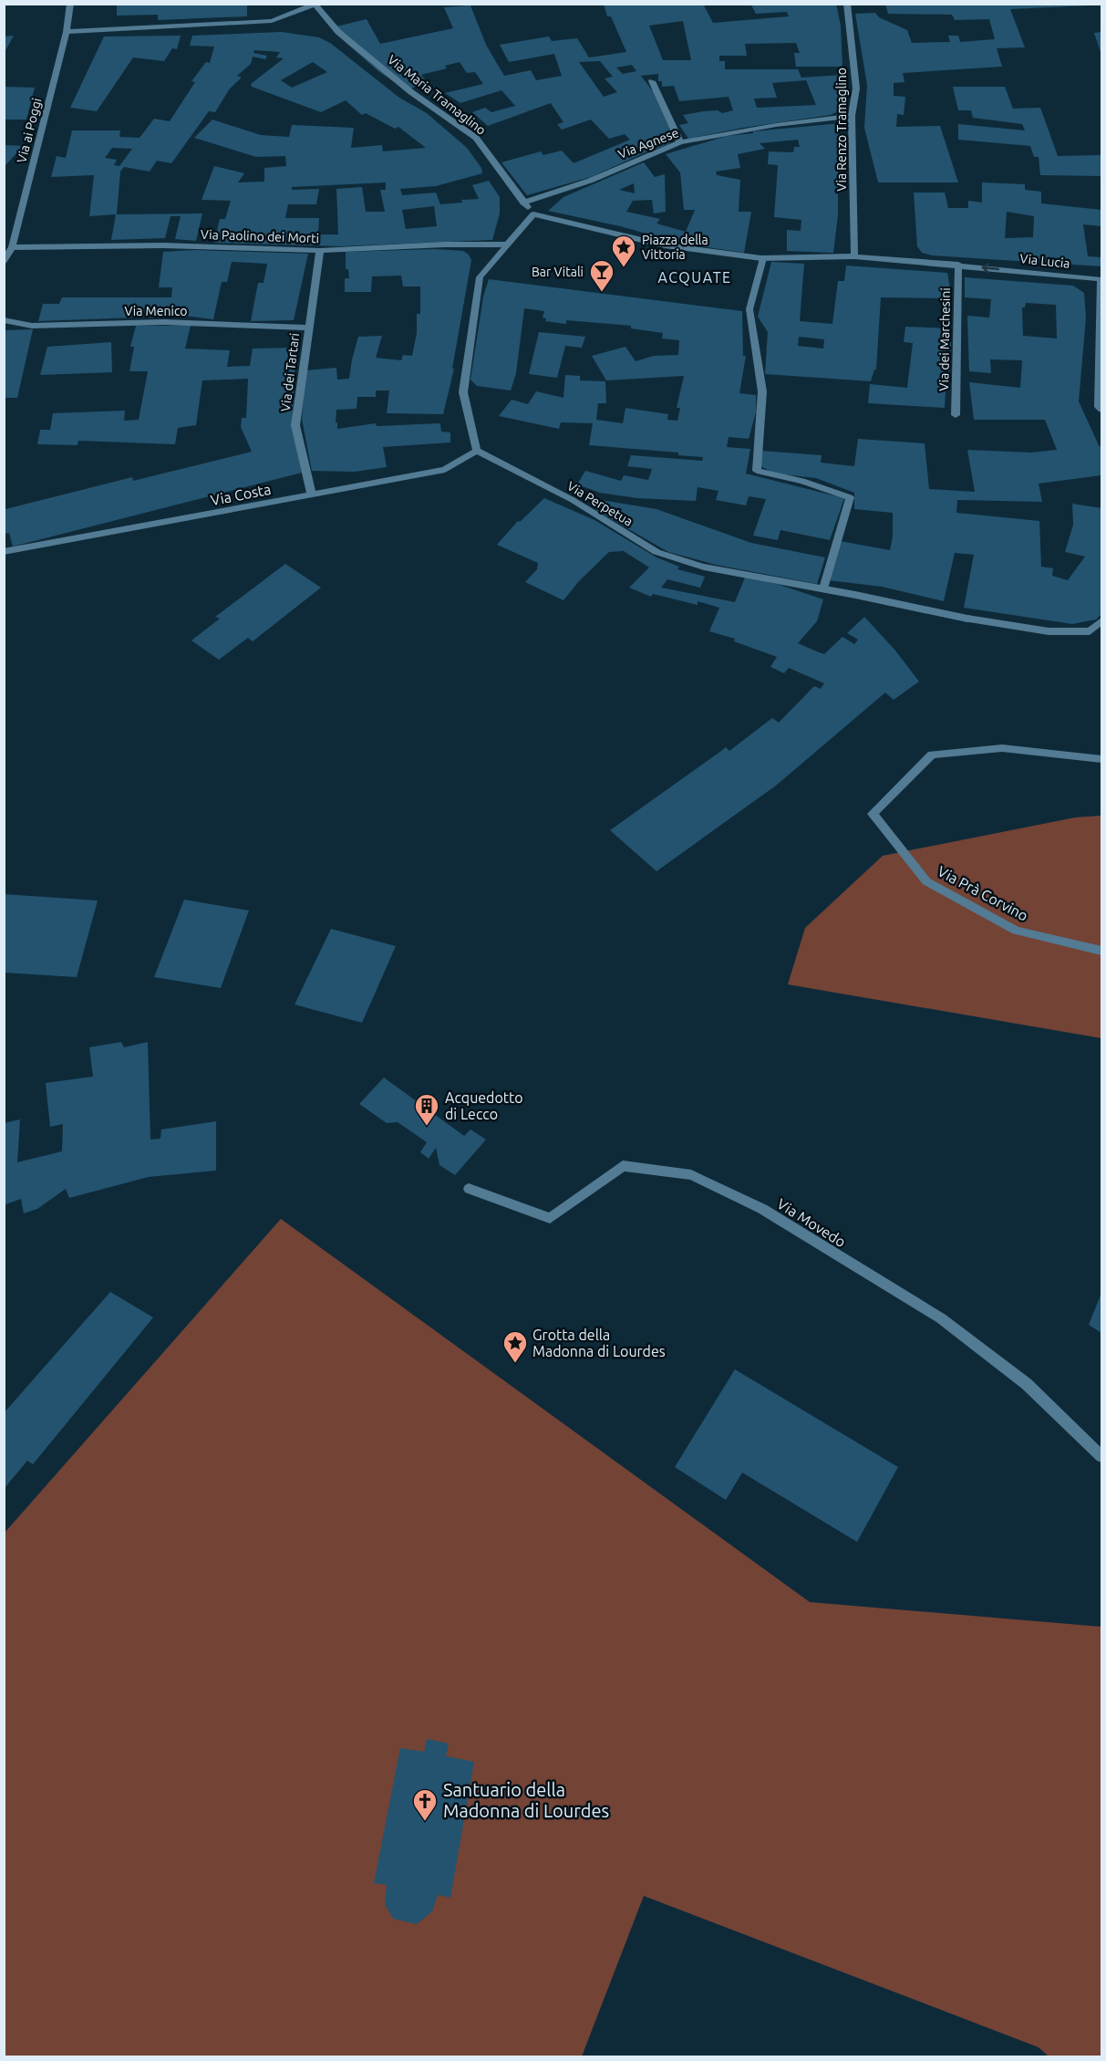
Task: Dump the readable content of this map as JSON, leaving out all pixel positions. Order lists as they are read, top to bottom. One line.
{"streets":{"street":["Via Maria Tramaglino","Via Renzo Tramaglino","Via ai Poggi","Via Agnese","Via Paolino dei Morti","Via Lucia","Via Menico","Via dei Marchesini","Via dei Tartari","Via Costa","Via Perpetua","Via Prà Corvino","Via Movedo"]},"crossings":[["Via Maria Tramaglino","Via Agnese"],["Via Renzo Tramaglino","Via Agnese"],["Via Renzo Tramaglino","Via Lucia"],["Via ai Poggi","Via Paolino dei Morti"],["Via Paolino dei Morti","Via dei Tartari"],["Via Lucia","Via dei Marchesini"],["Via Menico","Via dei Tartari"],["Via dei Tartari","Via Costa"],["Via Costa","Via Perpetua"]],"districts":["ACQUATE"],"places":{"place":["Piazza della Vittoria","Grotta della Madonna di Lourdes"],"bar":["Bar Vitali"],"building":["Acquedotto di Lecco"],"church":["Santuario della Madonna di Lourdes"]}}
